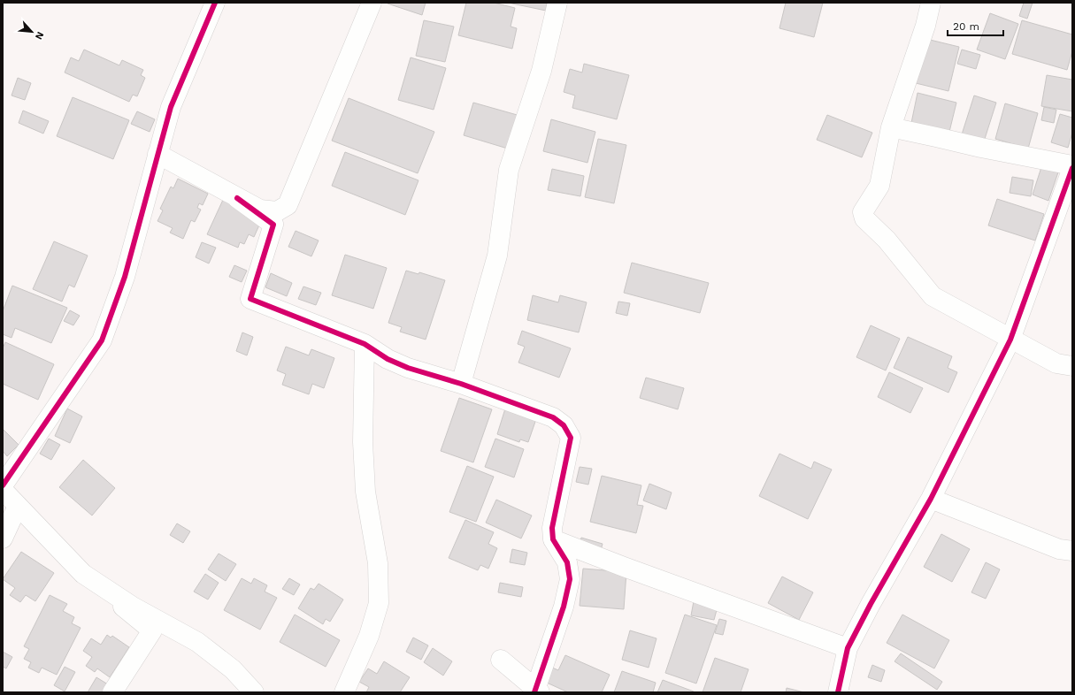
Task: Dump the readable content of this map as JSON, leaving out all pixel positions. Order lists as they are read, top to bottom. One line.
{"scale_bar":"20 m","north":"bottom right"}
